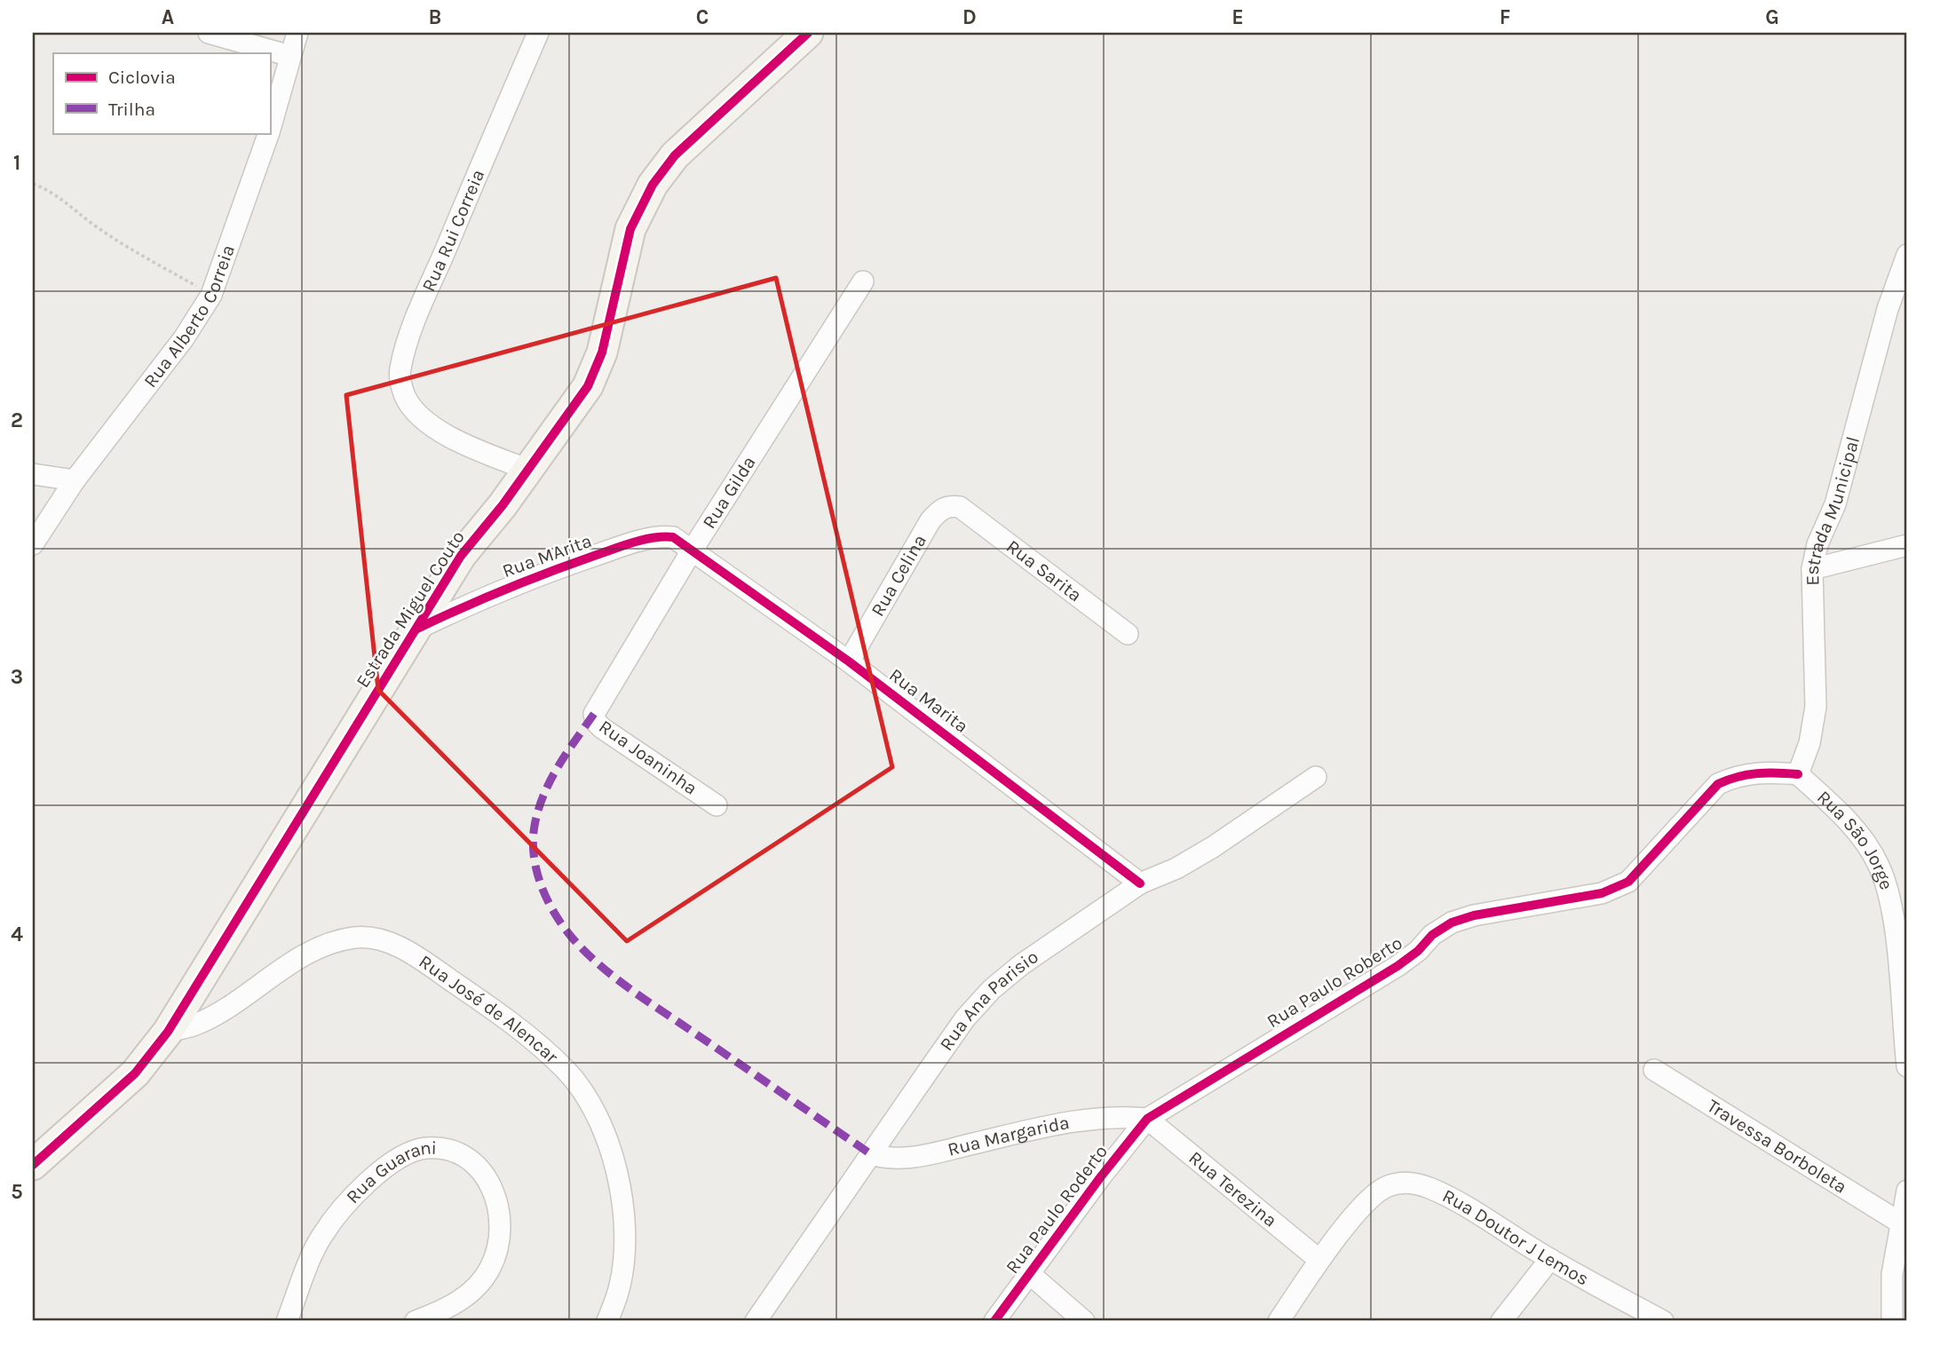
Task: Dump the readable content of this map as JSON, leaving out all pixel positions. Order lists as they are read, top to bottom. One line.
{"streets":{"street":["Rua Rui Correia","Rua Alberto Correia","Rua Gilda","Estrada Municipal","Rua MArita","Rua Sarita","Rua Celina","Estrada Miguel Couto","Rua Marita","Rua Joaninha","Rua São Jorge","Rua Paulo Roberto","Rua Ana Parisio","Rua José de Alencar","Rua Margarida","Travessa Borboleta","Rua Guarani","Rua Terezina","Rua Paulo Roderto","Rua Doutor J Lemos"]},"crossings":[["Rua Rui Correia","Estrada Miguel Couto"],["Rua Gilda","Rua MArita"],["Rua Gilda","Rua Marita"],["Rua Gilda","Rua Joaninha"],["Estrada Municipal","Rua São Jorge"],["Estrada Municipal","Rua Paulo Roberto"],["Rua MArita","Estrada Miguel Couto"],["Rua MArita","Rua Marita"],["Rua Sarita","Rua Celina"],["Rua Celina","Rua Marita"],["Estrada Miguel Couto","Rua José de Alencar"],["Rua Marita","Rua Ana Parisio"],["Rua São Jorge","Rua Paulo Roberto"],["Rua Paulo Roberto","Rua Margarida"],["Rua Paulo Roberto","Rua Terezina"],["Rua Paulo Roberto","Rua Paulo Roderto"],["Rua Ana Parisio","Rua Margarida"],["Rua Margarida","Rua Terezina"],["Rua Margarida","Rua Paulo Roderto"],["Rua Terezina","Rua Paulo Roderto"],["Rua Terezina","Rua Doutor J Lemos"]],"legend":["Ciclovia","Trilha"],"grid":{"columns":["A","B","C","D","E","F","G"],"rows":["1","2","3","4","5"]}}
